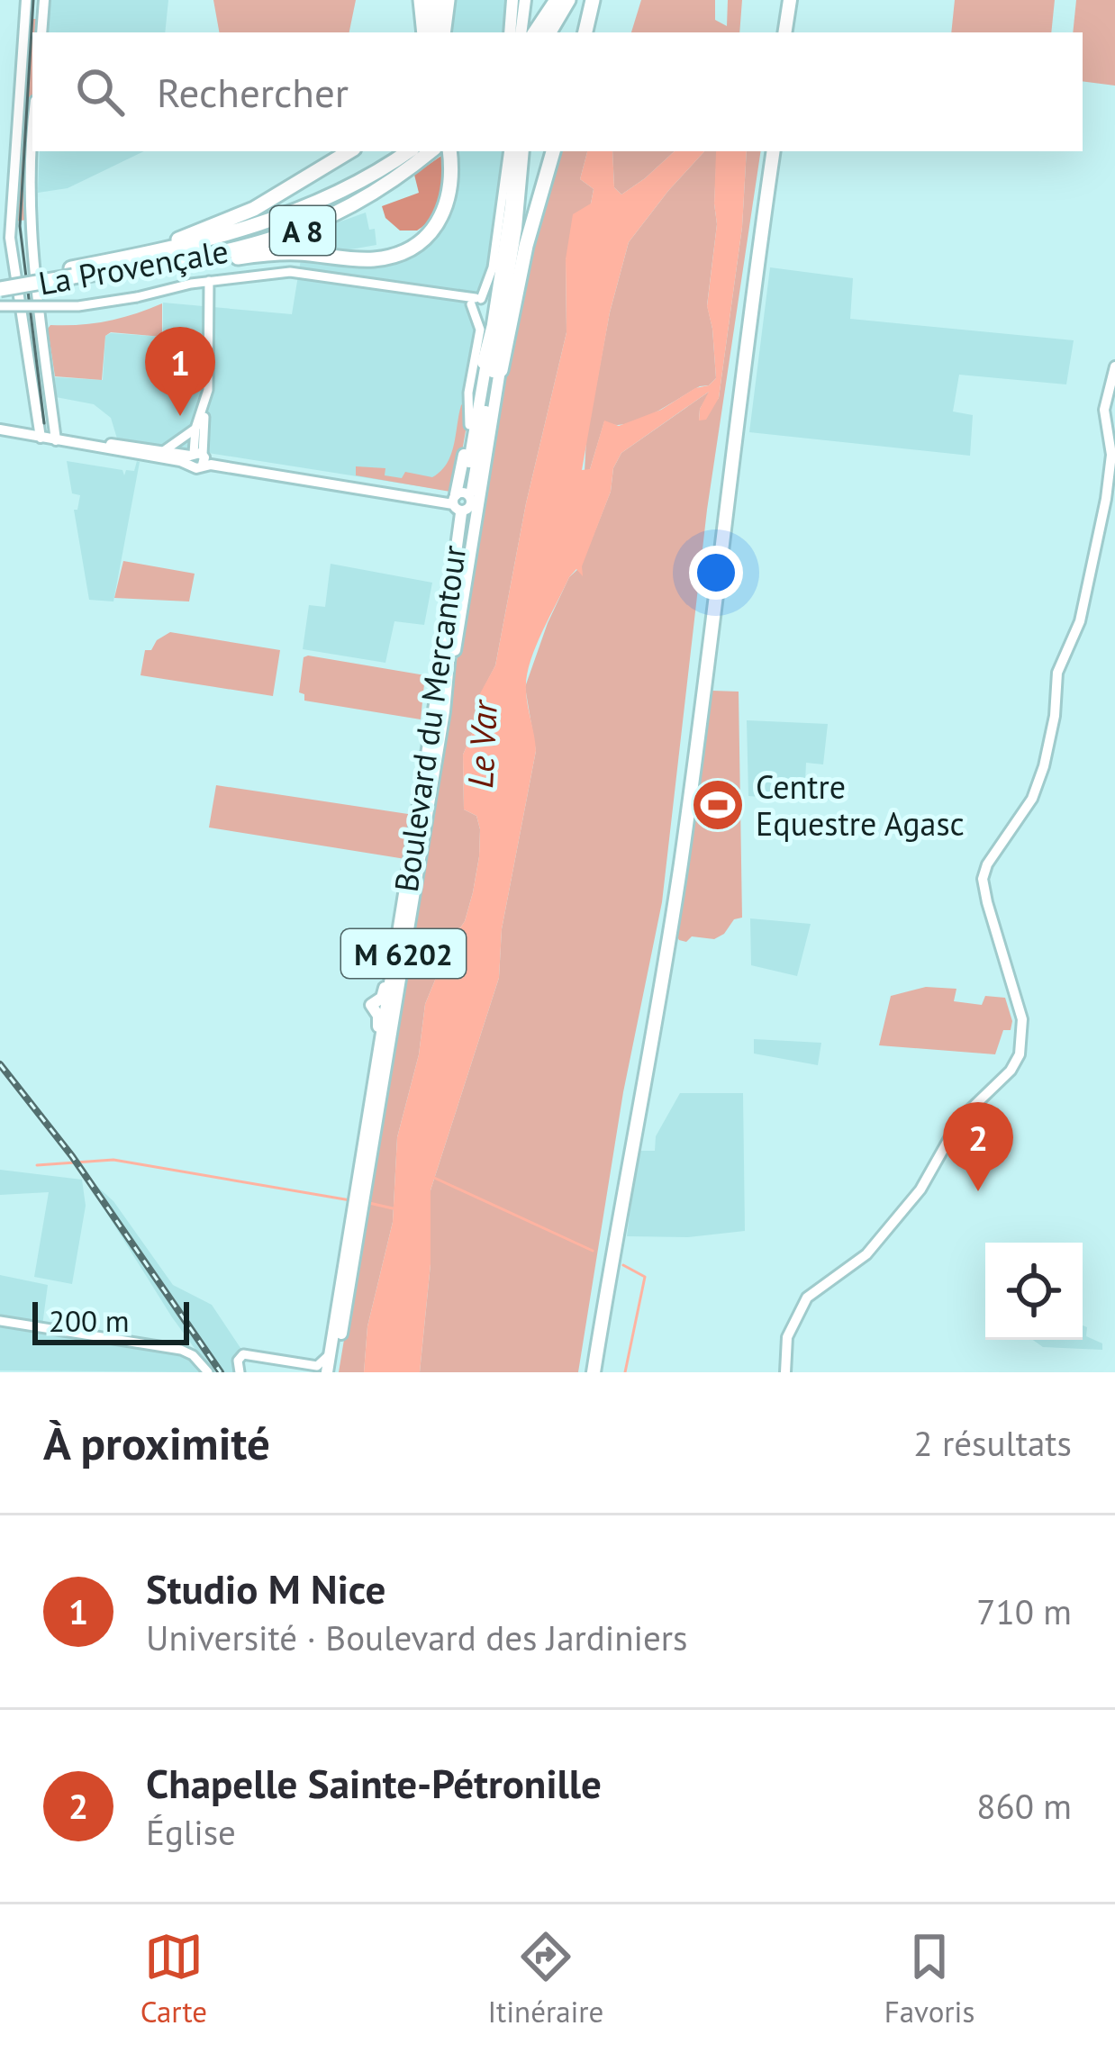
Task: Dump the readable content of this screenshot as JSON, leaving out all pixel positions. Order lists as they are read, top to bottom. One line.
{"streets":{"highway":["A 8","La Provençale"],"main road":["Boulevard du Mercantour","M 6202"]},"water":["Le Var"],"places":{"sports":["Centre Equestre Agasc"]},"scale_bar":"200 m","page":{"search":"Rechercher","pins":["1","2"],"scale":"200 m","heading":["À proximité","2 résultats"],"list":[{"mark":"1","name":"Studio M Nice","note":"Université · Boulevard des Jardiniers","value":"710 m"},{"mark":"2","name":"Chapelle Sainte-Pétronille","note":"Église","value":"860 m"}],"nav":["Carte","Itinéraire","Favoris"]}}
